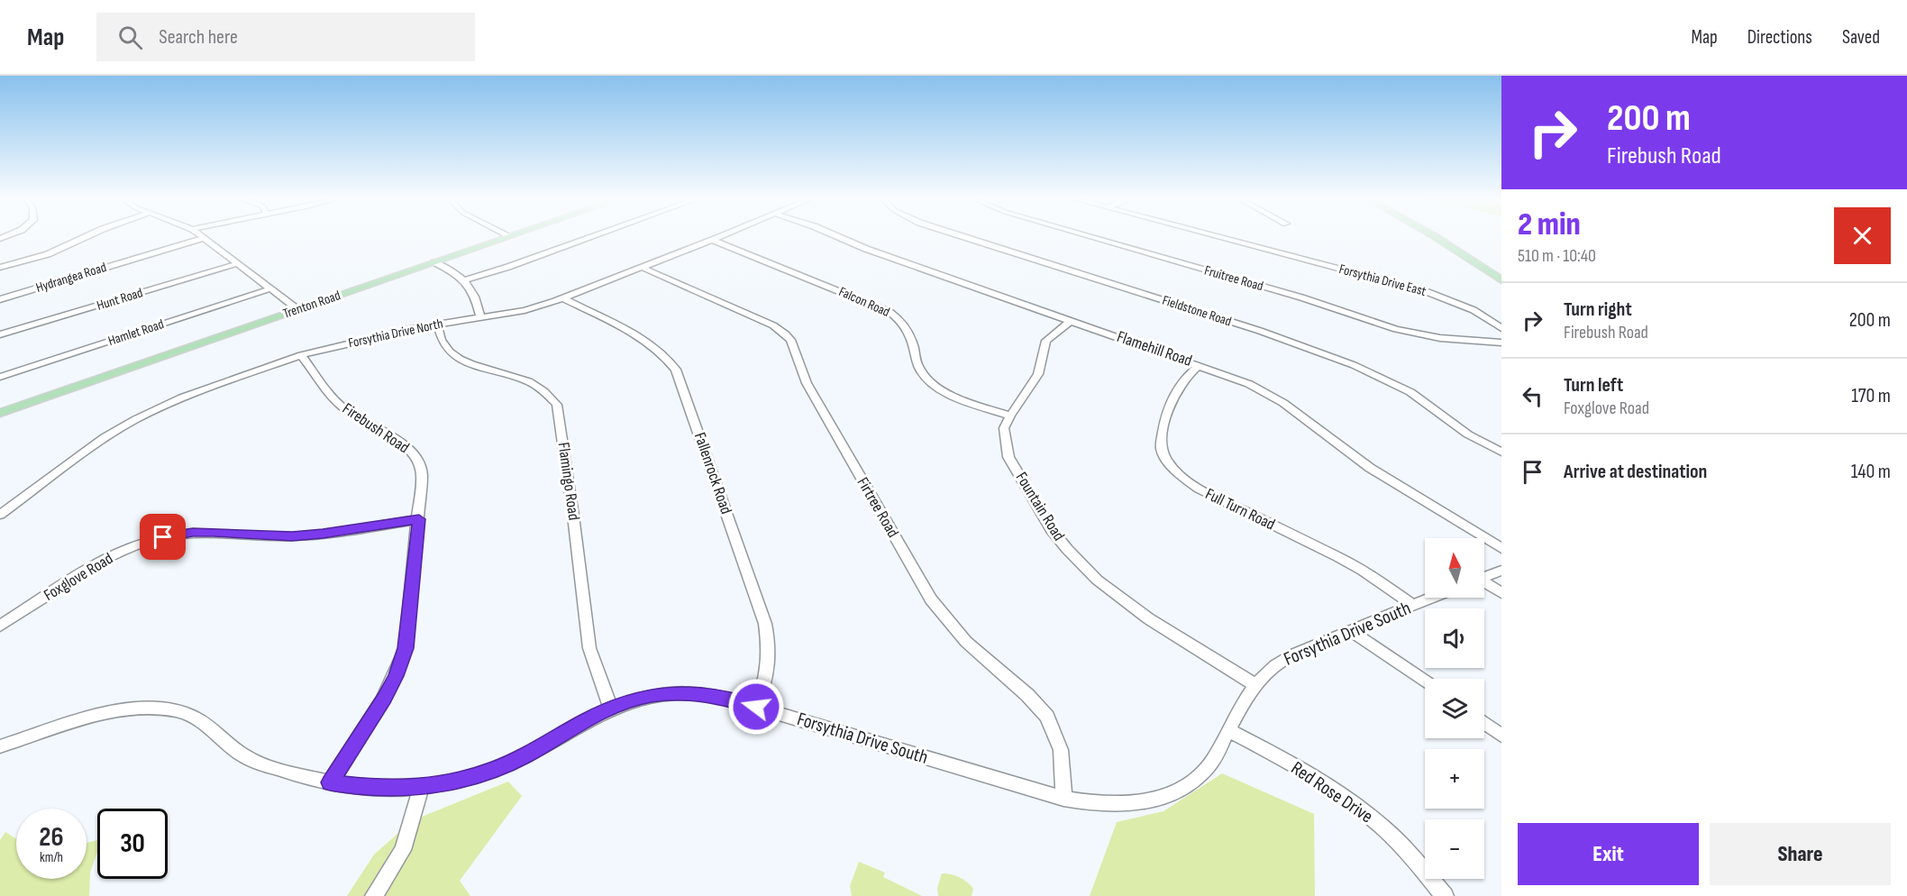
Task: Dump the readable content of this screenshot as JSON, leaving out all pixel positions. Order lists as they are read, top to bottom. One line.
{"streets":{"main road":["Trenton Road"],"street":["Hydrangea Road","Fruitree Road","Forsythia Drive East","Hunt Road","Falcon Road","Fieldstone Road","Hamlet Road","Forsythia Drive North","Flamehill Road","Firebush Road","Fallenrock Road","Flamingo Road","Fountain Road","Firtree Road","Full Turn Road","Foxglove Road","Forsythia Drive South","Red Rose Drive"]},"crossings":[["Falcon Road","Forsythia Drive North"],["Falcon Road","Fountain Road"],["Forsythia Drive North","Firebush Road"],["Forsythia Drive North","Fallenrock Road"],["Forsythia Drive North","Flamingo Road"],["Forsythia Drive North","Firtree Road"],["Flamehill Road","Fountain Road"],["Flamehill Road","Full Turn Road"],["Firebush Road","Foxglove Road"],["Firebush Road","Forsythia Drive South"],["Fallenrock Road","Forsythia Drive South"],["Flamingo Road","Forsythia Drive South"],["Fountain Road","Forsythia Drive South"],["Firtree Road","Forsythia Drive South"],["Full Turn Road","Forsythia Drive South"],["Forsythia Drive South","Red Rose Drive"]],"north":"top","page":{"header":"Map","search":"Search here","nav":["Map","Directions","Saved"],"turn":["200 m","Firebush Road"],"heading":["2 min","510 m · 10:40"],"list":[{"name":"Turn right","note":"Firebush Road","value":"200 m"},{"name":"Turn left","note":"Foxglove Road","value":"170 m"},{"name":"Arrive at destination","value":"140 m"}],"map_buttons":["+","−"],"speed":"26 km/h","limit":"30","buttons":["Exit","Share"]}}
